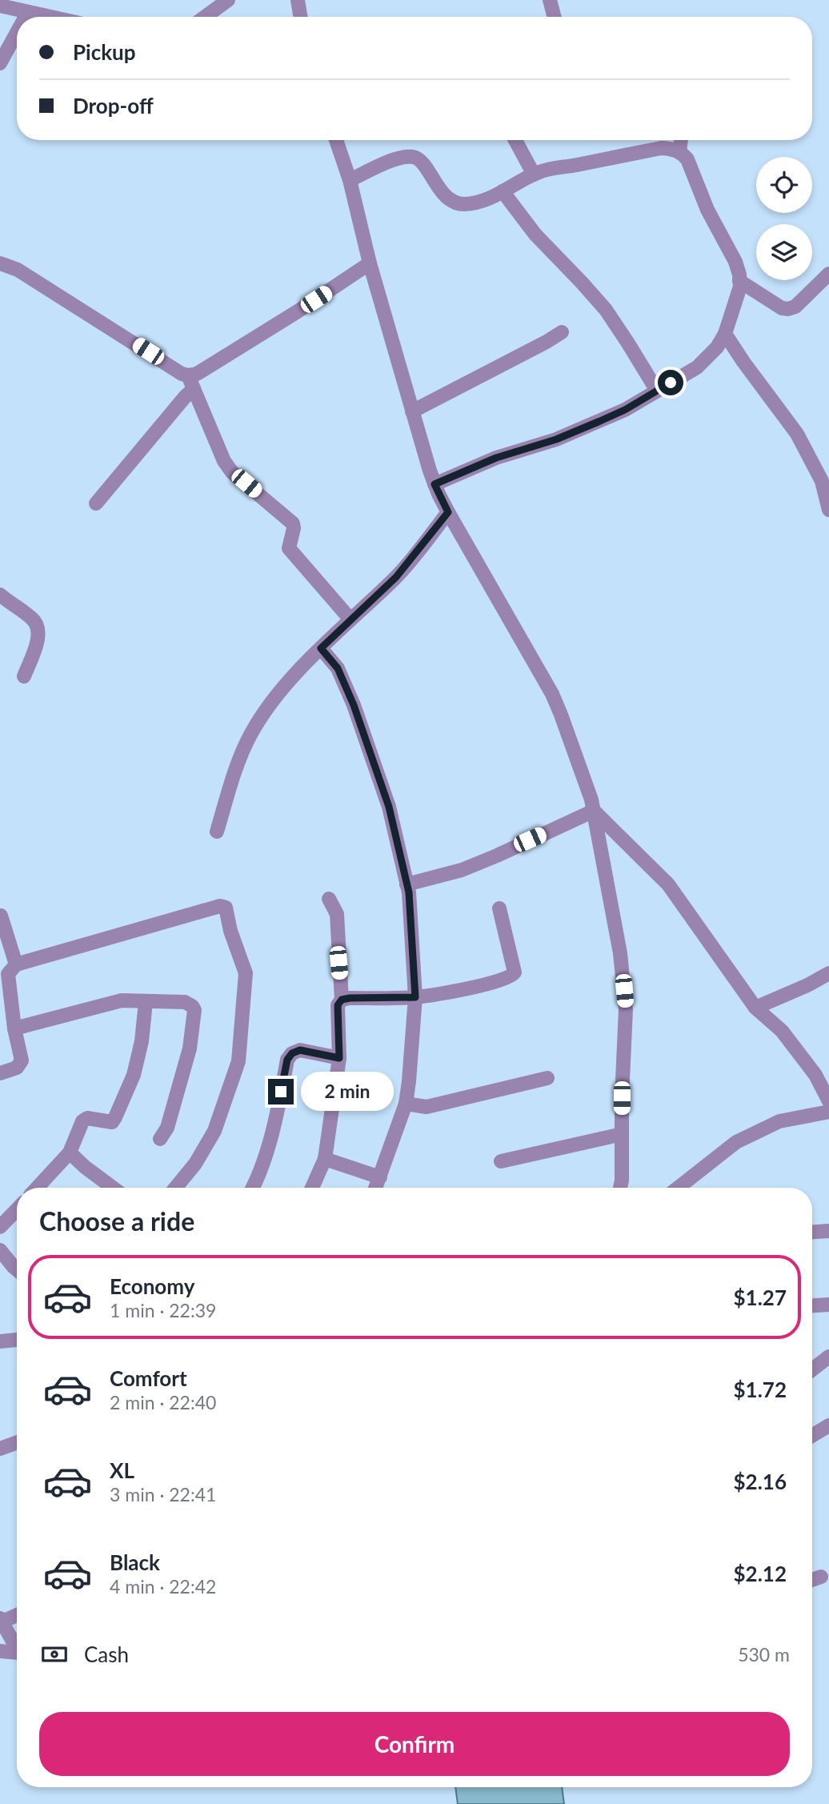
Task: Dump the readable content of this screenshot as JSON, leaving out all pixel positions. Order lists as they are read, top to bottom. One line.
{"page":{"banner":["Pickup","Drop-off"],"bubble":"2 min","heading":"Choose a ride","list":[{"name":"Economy","note":"1 min · 22:39","value":"$1.27"},{"name":"Comfort","note":"2 min · 22:40","value":"$1.72"},{"name":"XL","note":"3 min · 22:41","value":"$2.16"},{"name":"Black","note":"4 min · 22:42","value":"$2.12"}],"pay":["Cash","530 m"],"buttons":"Confirm"}}
